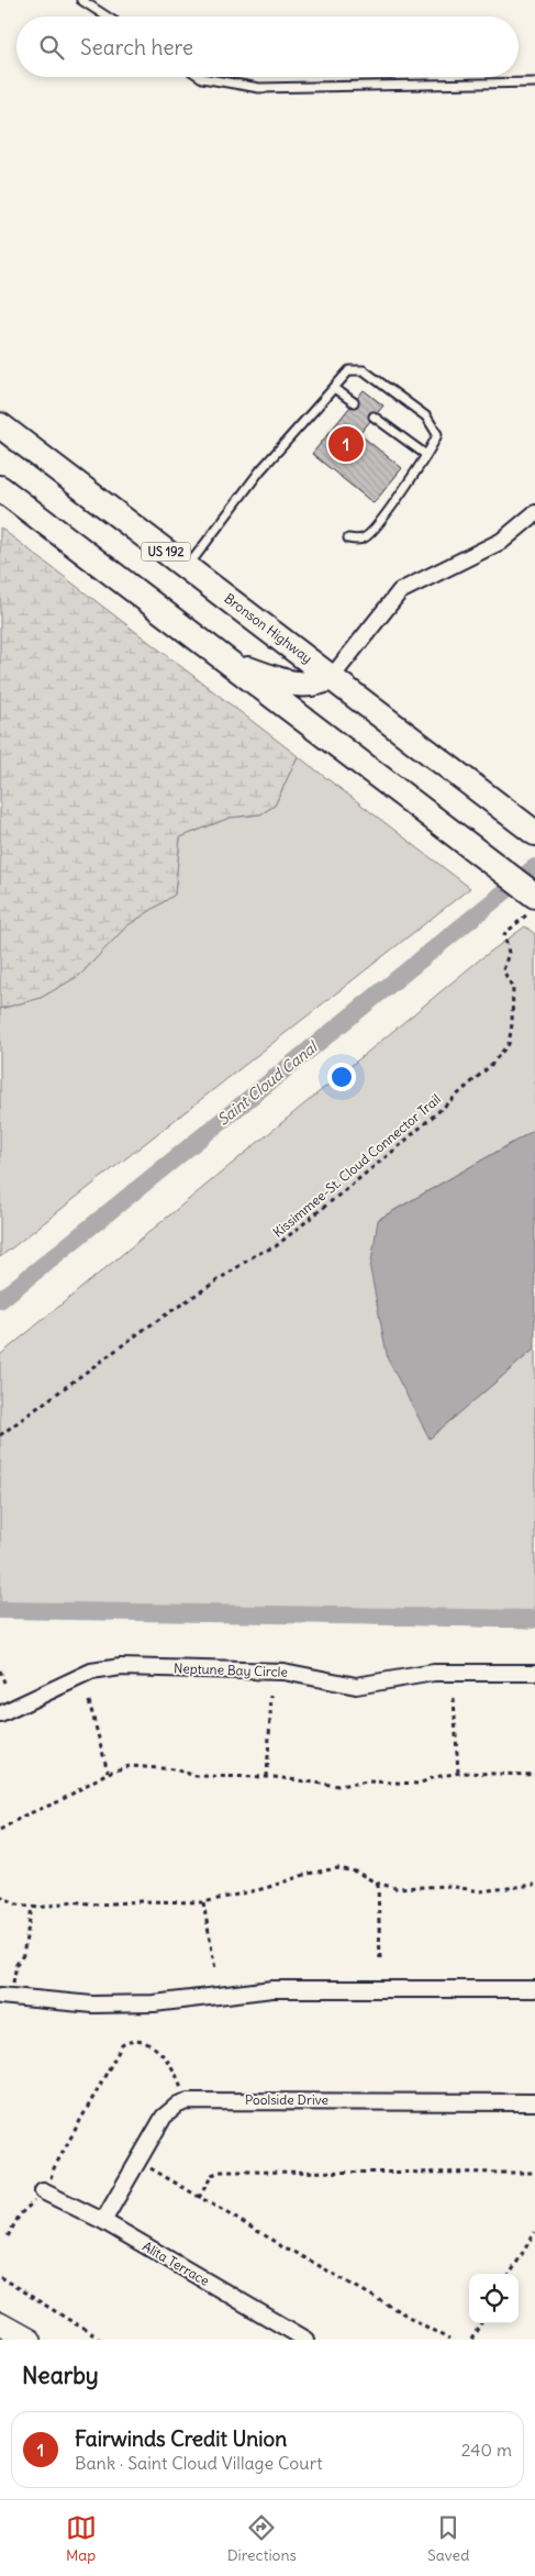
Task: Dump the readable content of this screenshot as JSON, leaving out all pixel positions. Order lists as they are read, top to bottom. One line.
{"streets":{"highway":["US 192","Bronson Highway"],"street":["Neptune Bay Circle","Poolside Drive","Alita Terrace"],"path":["Kissimmee-St. Cloud Connector Trail"]},"water":["Saint Cloud Canal"],"page":{"search":"Search here","pins":"1","heading":"Nearby","list":[{"mark":"1","name":"Fairwinds Credit Union","note":"Bank · Saint Cloud Village Court","value":"240 m"}],"nav":["Map","Directions","Saved"]}}
